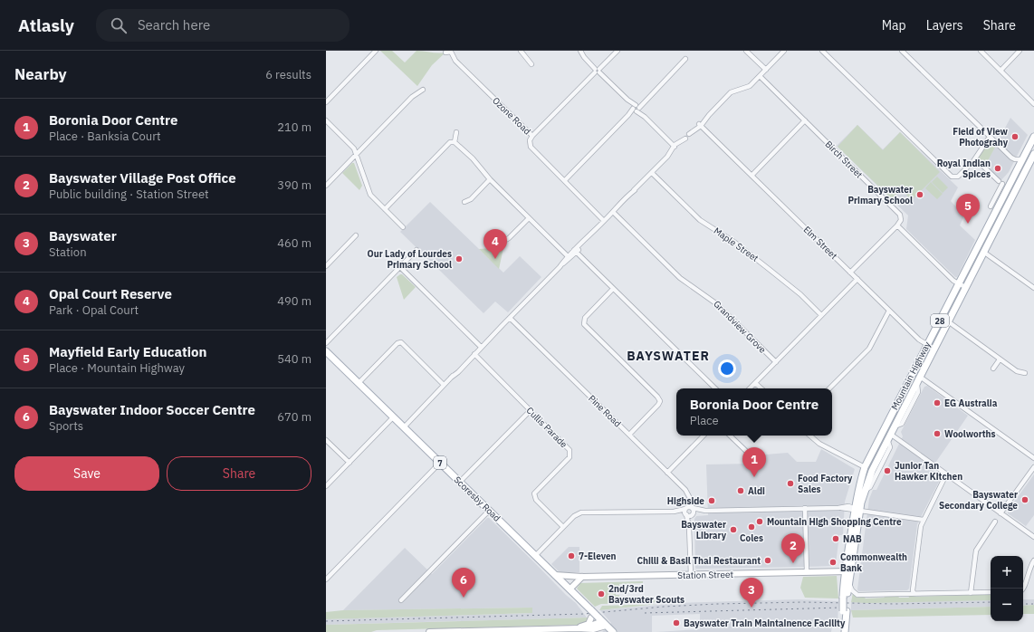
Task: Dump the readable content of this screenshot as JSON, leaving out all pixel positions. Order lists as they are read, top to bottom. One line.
{"streets":{"main road":["28","Mountain Highway","7","Scoresby Road","Station Street"],"street":["Ozone Road","Birch Street","Elm Street","Maple Street","Grandview Grove","Pine Road","Cullis Parade"]},"crossings":[["Elm Street","Mountain Highway"],["Mountain Highway","Station Street"],["Scoresby Road","Station Street"]],"districts":["BAYSWATER"],"places":["Field of View Photograhy","Royal Indian Spices","Bayswater Primary School","Our Lady of Lourdes Primary School","EG Australia","Woolworths","Junior Tan Hawker Kitchen","Food Factory Sales","Aldi","Bayswater Secondary College","Highside","Mountain High Shopping Centre","Coles","Bayswater Library","NAB","7-Eleven","Chilli & Basil Thai Restaurant","Commonwealth Bank","2nd/3rd Bayswater Scouts","Bayswater Train Maintainence Facility"],"page":{"header":"Atlasly","search":"Search here","nav":["Map","Layers","Share"],"heading":["Nearby","6 results"],"list":[{"mark":"1","name":"Boronia Door Centre","note":"Place · Banksia Court","value":"210 m"},{"mark":"2","name":"Bayswater Village Post Office","note":"Public building · Station Street","value":"390 m"},{"mark":"3","name":"Bayswater","note":"Station","value":"460 m"},{"mark":"4","name":"Opal Court Reserve","note":"Park · Opal Court","value":"490 m"},{"mark":"5","name":"Mayfield Early Education","note":"Place · Mountain Highway","value":"540 m"},{"mark":"6","name":"Bayswater Indoor Soccer Centre","note":"Sports","value":"670 m"}],"pins":["5","4","1","2","6","3"],"popup":["Boronia Door Centre","Place"],"buttons":["Save","Share"],"map_buttons":["+","−"]}}
